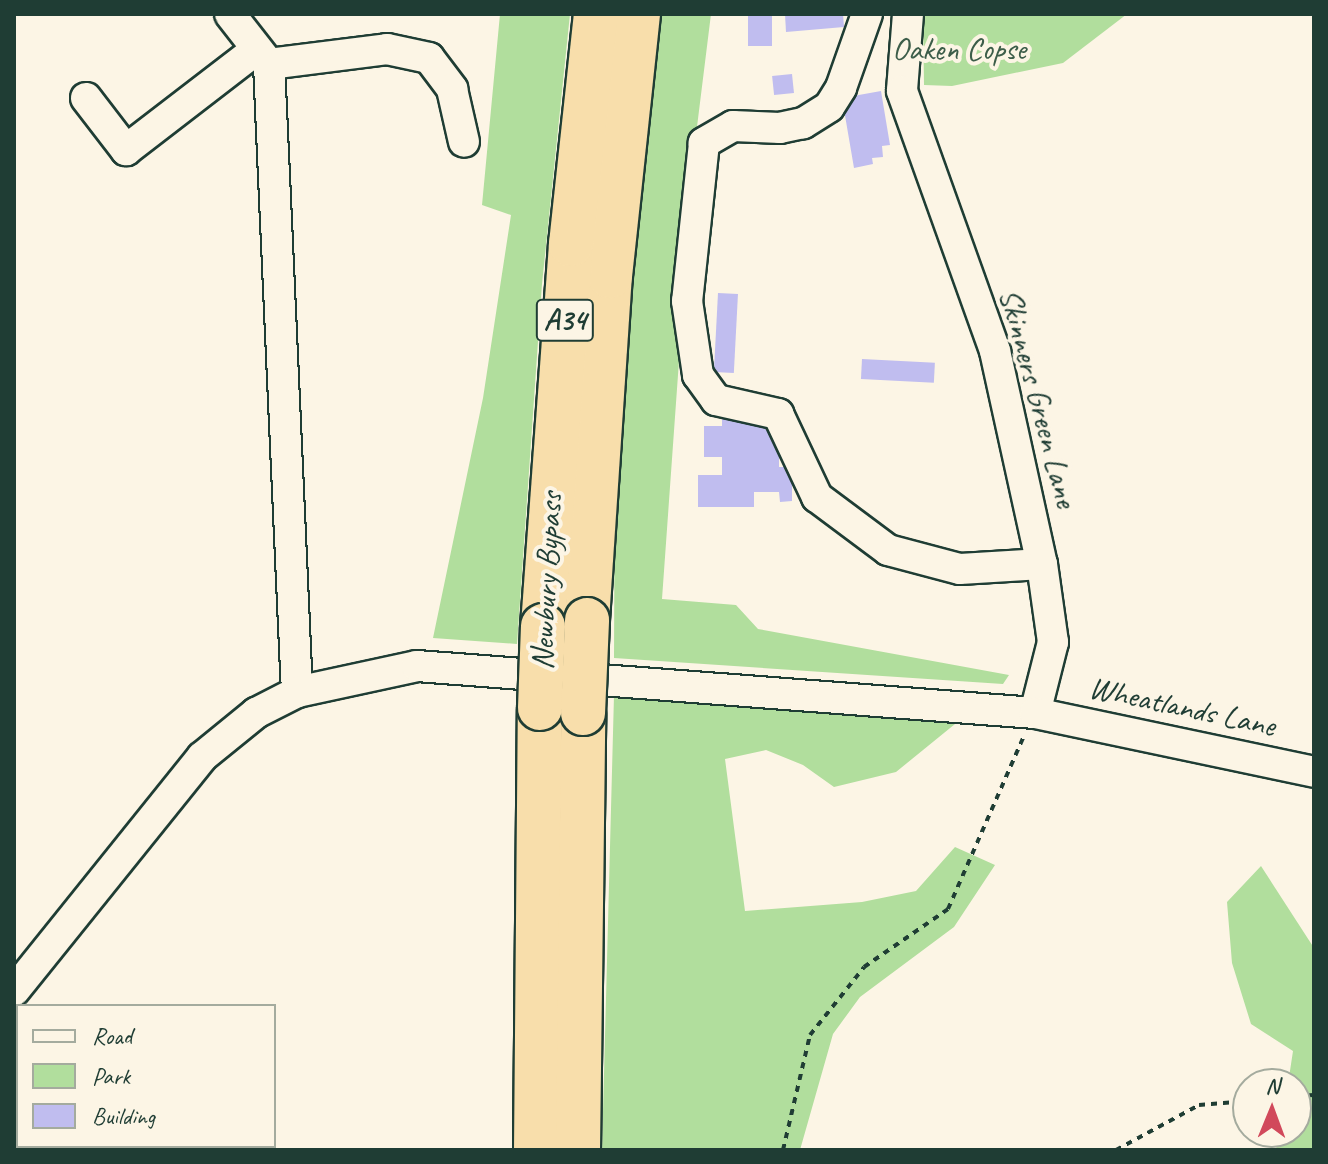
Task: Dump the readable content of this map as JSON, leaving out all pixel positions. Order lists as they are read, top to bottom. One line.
{"streets":{"highway":["A34","Newbury Bypass"],"street":["Skinners Green Lane","Wheatlands Lane"]},"crossings":[["Skinners Green Lane","Wheatlands Lane"]],"parks":["Oaken Copse"],"legend":["Road","Park","Building"],"north":"top"}
